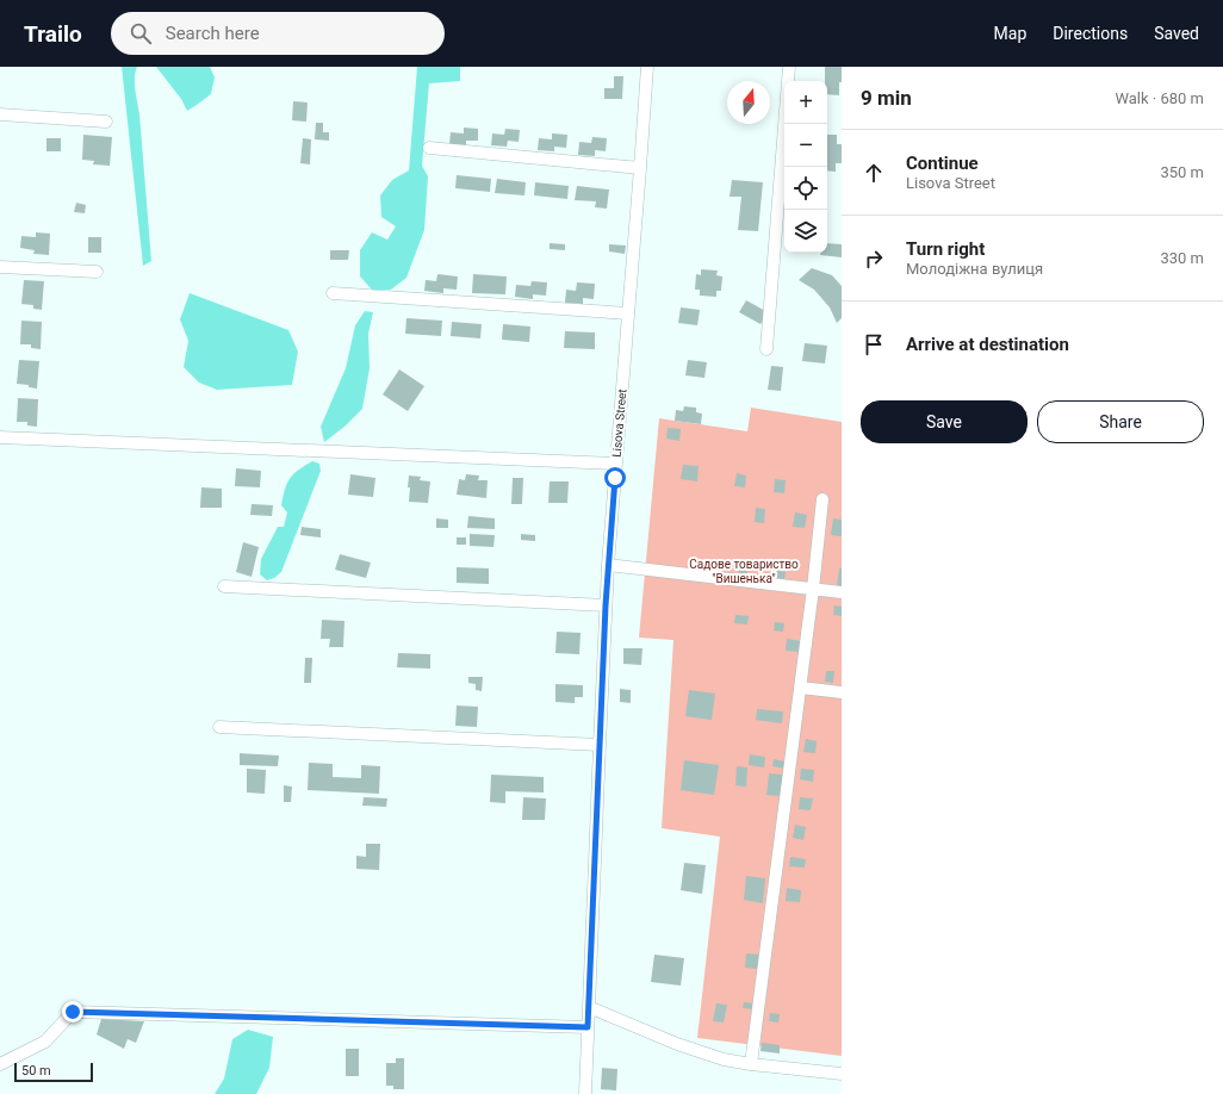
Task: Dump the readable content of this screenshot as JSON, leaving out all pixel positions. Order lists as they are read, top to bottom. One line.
{"streets":{"street":["Lisova Street"]},"parks":["Садове товариство \"Вишенька\""],"scale_bar":"50 m","north":"top","page":{"header":"Trailo","search":"Search here","nav":["Map","Directions","Saved"],"heading":["9 min","Walk · 680 m"],"map_buttons":["+","−"],"list":[["Continue","Lisova Street","350 m"],["Turn right","Молодіжна вулиця","330 m"],"Arrive at destination"],"buttons":["Save","Share"],"scale":"50 m"}}
